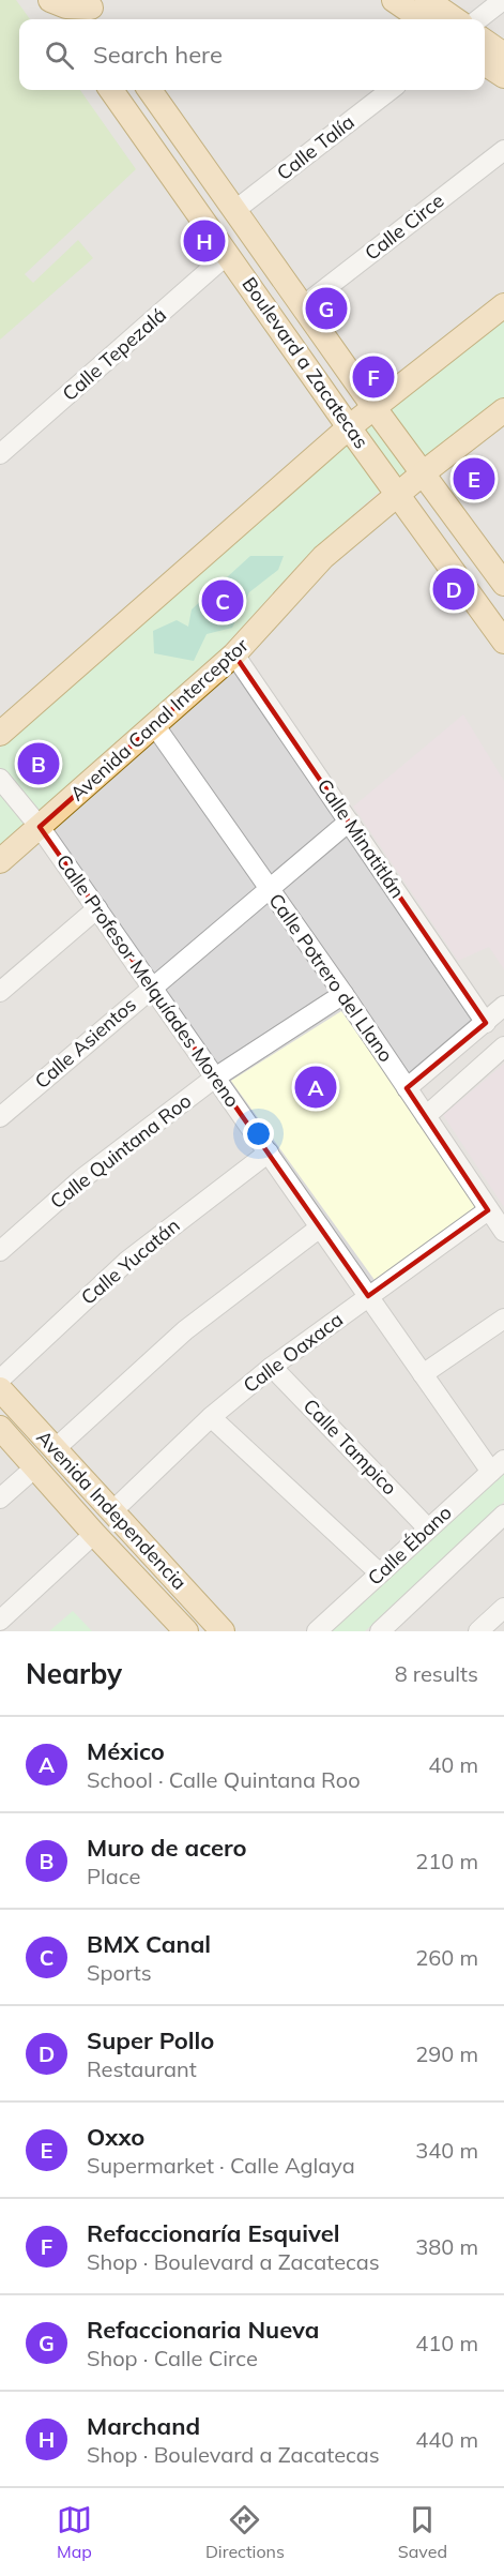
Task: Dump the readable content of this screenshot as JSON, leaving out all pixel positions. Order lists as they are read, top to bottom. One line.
{"streets":{"main road":["Boulevard a Zacatecas","Avenida Canal Interceptor","Avenida Independencia"],"street":["Calle Talía","Calle Circe","Calle Tepezalá","Calle Minatitlán","Calle Potrero del Llano","Calle Profesor Melquíades Moreno","Calle Asientos","Calle Quintana Roo","Calle Yucatán","Calle Oaxaca","Calle Tampico","Calle Ébano"]},"crossings":[["Calle Talía","Boulevard a Zacatecas"],["Calle Circe","Boulevard a Zacatecas"],["Calle Tepezalá","Boulevard a Zacatecas"],["Boulevard a Zacatecas","Avenida Canal Interceptor"],["Avenida Canal Interceptor","Calle Minatitlán"],["Avenida Canal Interceptor","Calle Potrero del Llano"],["Avenida Canal Interceptor","Calle Profesor Melquíades Moreno"],["Calle Minatitlán","Calle Asientos"],["Calle Potrero del Llano","Calle Asientos"],["Calle Potrero del Llano","Calle Quintana Roo"],["Calle Potrero del Llano","Calle Oaxaca"],["Calle Profesor Melquíades Moreno","Calle Asientos"],["Calle Profesor Melquíades Moreno","Calle Quintana Roo"],["Calle Profesor Melquíades Moreno","Calle Yucatán"],["Calle Profesor Melquíades Moreno","Calle Oaxaca"],["Calle Profesor Melquíades Moreno","Calle Ébano"],["Calle Oaxaca","Calle Tampico"],["Calle Oaxaca","Avenida Independencia"],["Calle Tampico","Calle Ébano"]],"page":{"search":"Search here","pins":["H","G","F","E","D","C","B","A"],"heading":["Nearby","8 results"],"list":[{"mark":"A","name":"México","note":"School · Calle Quintana Roo","value":"40 m"},{"mark":"B","name":"Muro de acero","note":"Place","value":"210 m"},{"mark":"C","name":"BMX Canal","note":"Sports","value":"260 m"},{"mark":"D","name":"Super Pollo","note":"Restaurant","value":"290 m"},{"mark":"E","name":"Oxxo","note":"Supermarket · Calle Aglaya","value":"340 m"},{"mark":"F","name":"Refaccionaría Esquivel","note":"Shop · Boulevard a Zacatecas","value":"380 m"},{"mark":"G","name":"Refaccionaria Nueva","note":"Shop · Calle Circe","value":"410 m"},{"mark":"H","name":"Marchand","note":"Shop · Boulevard a Zacatecas","value":"440 m"}],"nav":["Map","Directions","Saved"]}}
